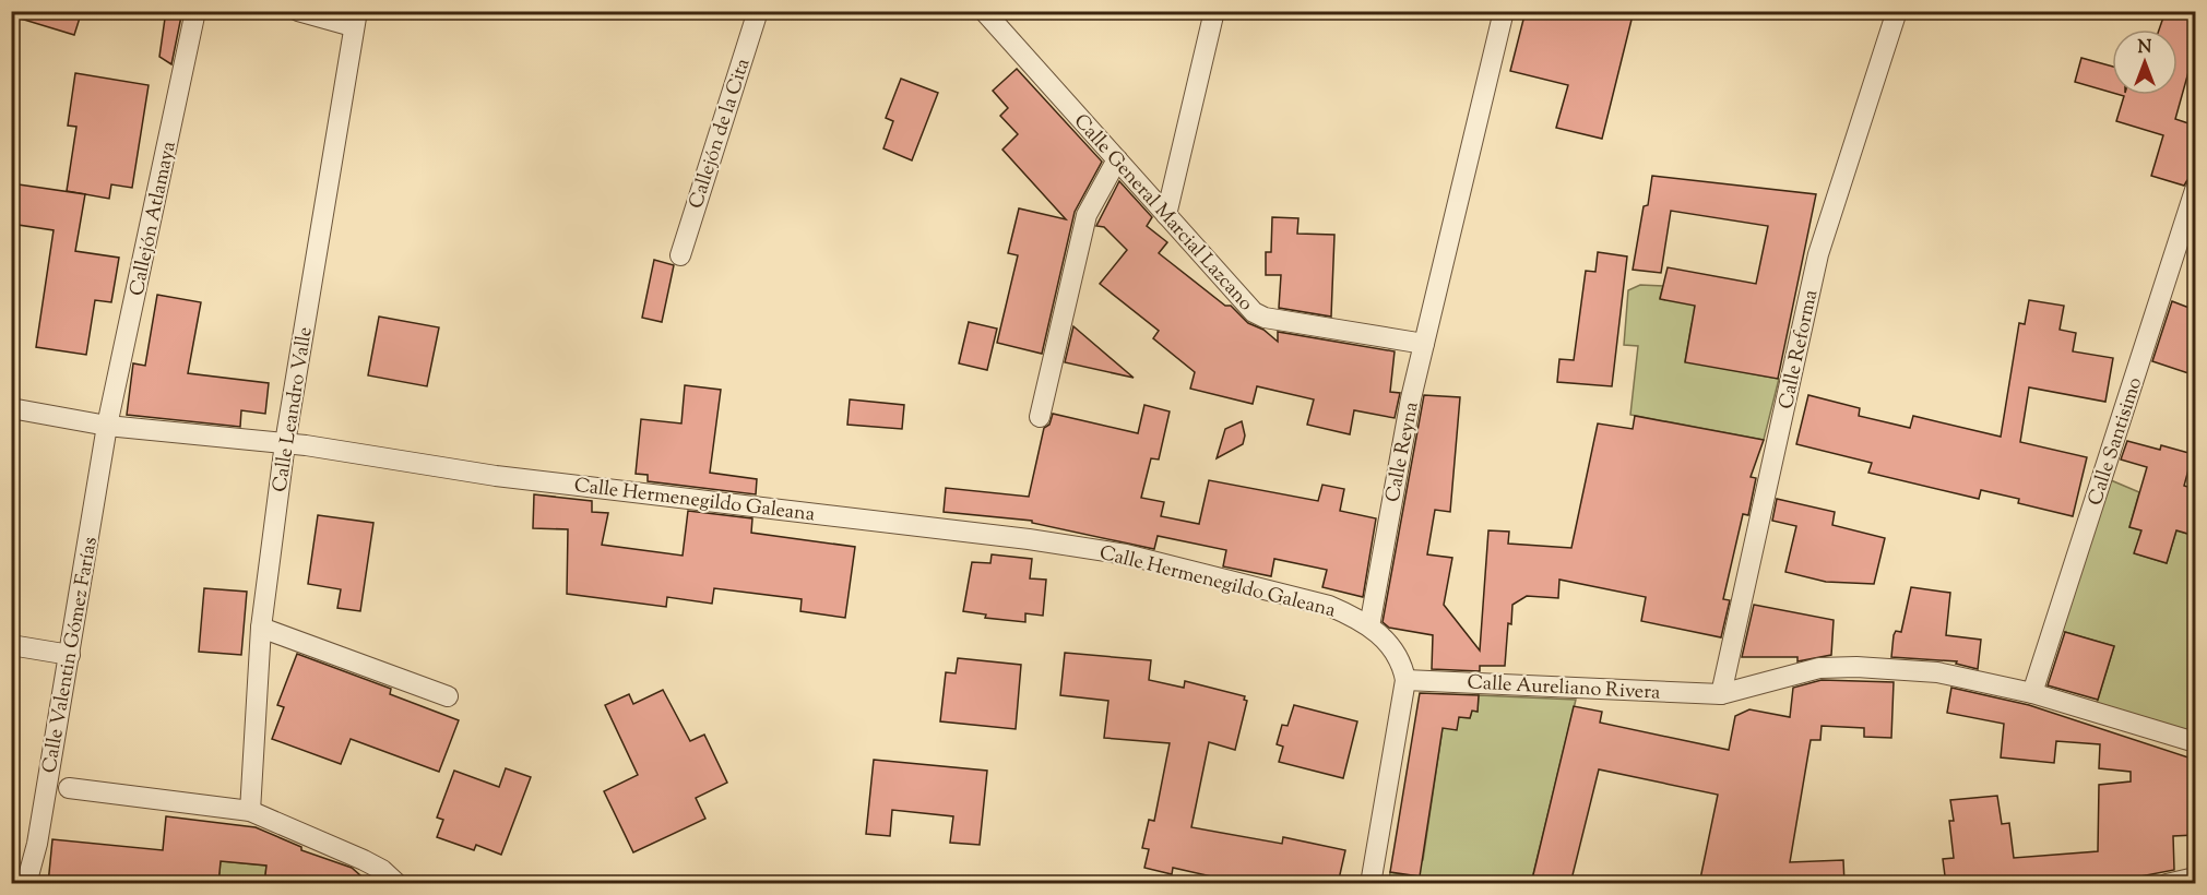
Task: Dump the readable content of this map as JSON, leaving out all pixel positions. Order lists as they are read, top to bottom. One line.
{"streets":{"street":["Callejón de la Cita","Calle General Marcial Lazcano","Callejón Atlamaya","Calle Reforma","Calle Leandro Valle","Calle Santisimo","Calle Reyna","Calle Hermenegildo Galeana","Calle Valentin Gómez Farías","Calle Aureliano Rivera"]},"crossings":[["Calle General Marcial Lazcano","Calle Reyna"],["Callejón Atlamaya","Calle Hermenegildo Galeana"],["Callejón Atlamaya","Calle Valentin Gómez Farías"],["Calle Reforma","Calle Aureliano Rivera"],["Calle Leandro Valle","Calle Hermenegildo Galeana"],["Calle Santisimo","Calle Aureliano Rivera"],["Calle Reyna","Calle Hermenegildo Galeana"],["Calle Hermenegildo Galeana","Calle Valentin Gómez Farías"]],"north":"top"}
